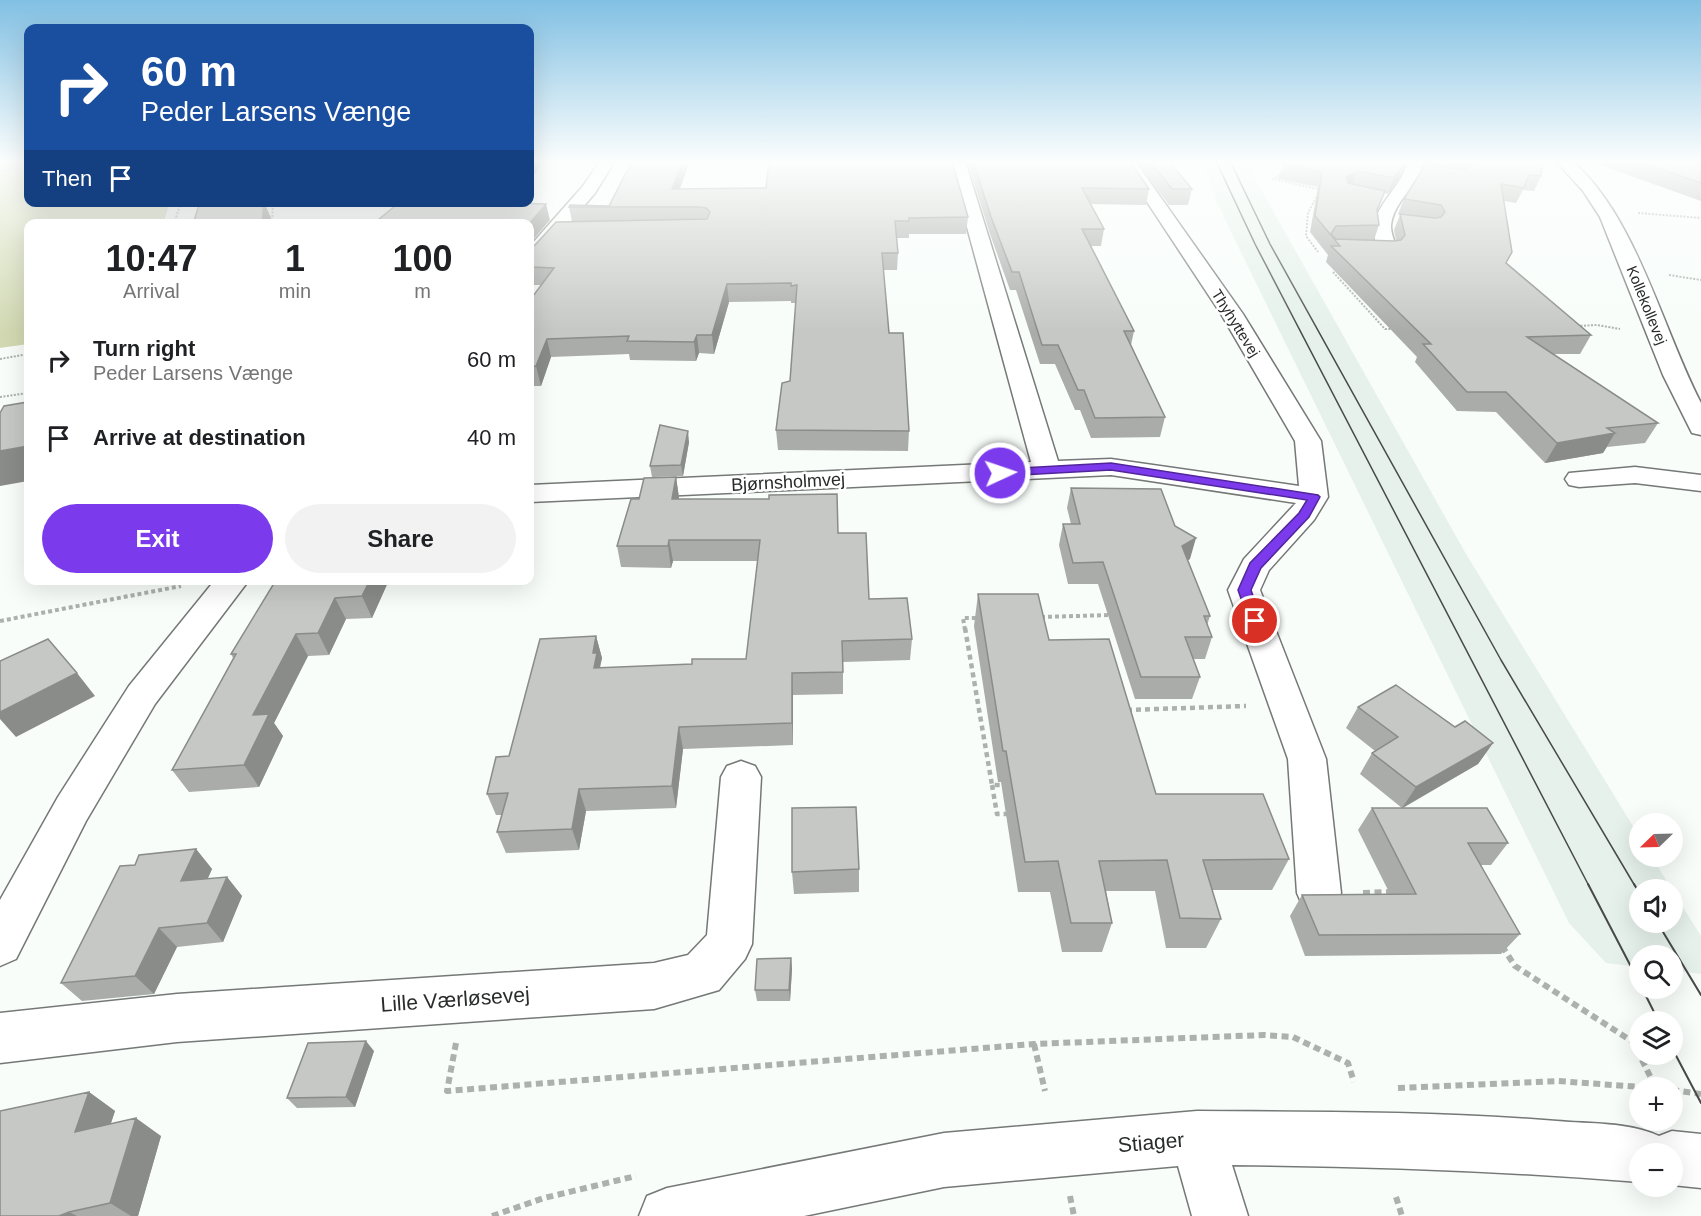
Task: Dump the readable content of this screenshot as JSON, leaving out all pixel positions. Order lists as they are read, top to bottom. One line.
{"streets":{"street":["Kollekollevej","Thyhyttevej","Bjørnsholmvej","Lille Værløsevej","Stiager"]},"crossings":[["Thyhyttevej","Bjørnsholmvej"]],"north":"bottom left","page":{"turn":["60 m","Peder Larsens Vænge"],"then":"Then","eta":["10:47","Arrival","1","min","100","m"],"list":[{"name":"Turn right","note":"Peder Larsens Vænge","value":"60 m"},{"name":"Arrive at destination","value":"40 m"}],"buttons":["Exit","Share"],"map_buttons":["+","−"]}}
